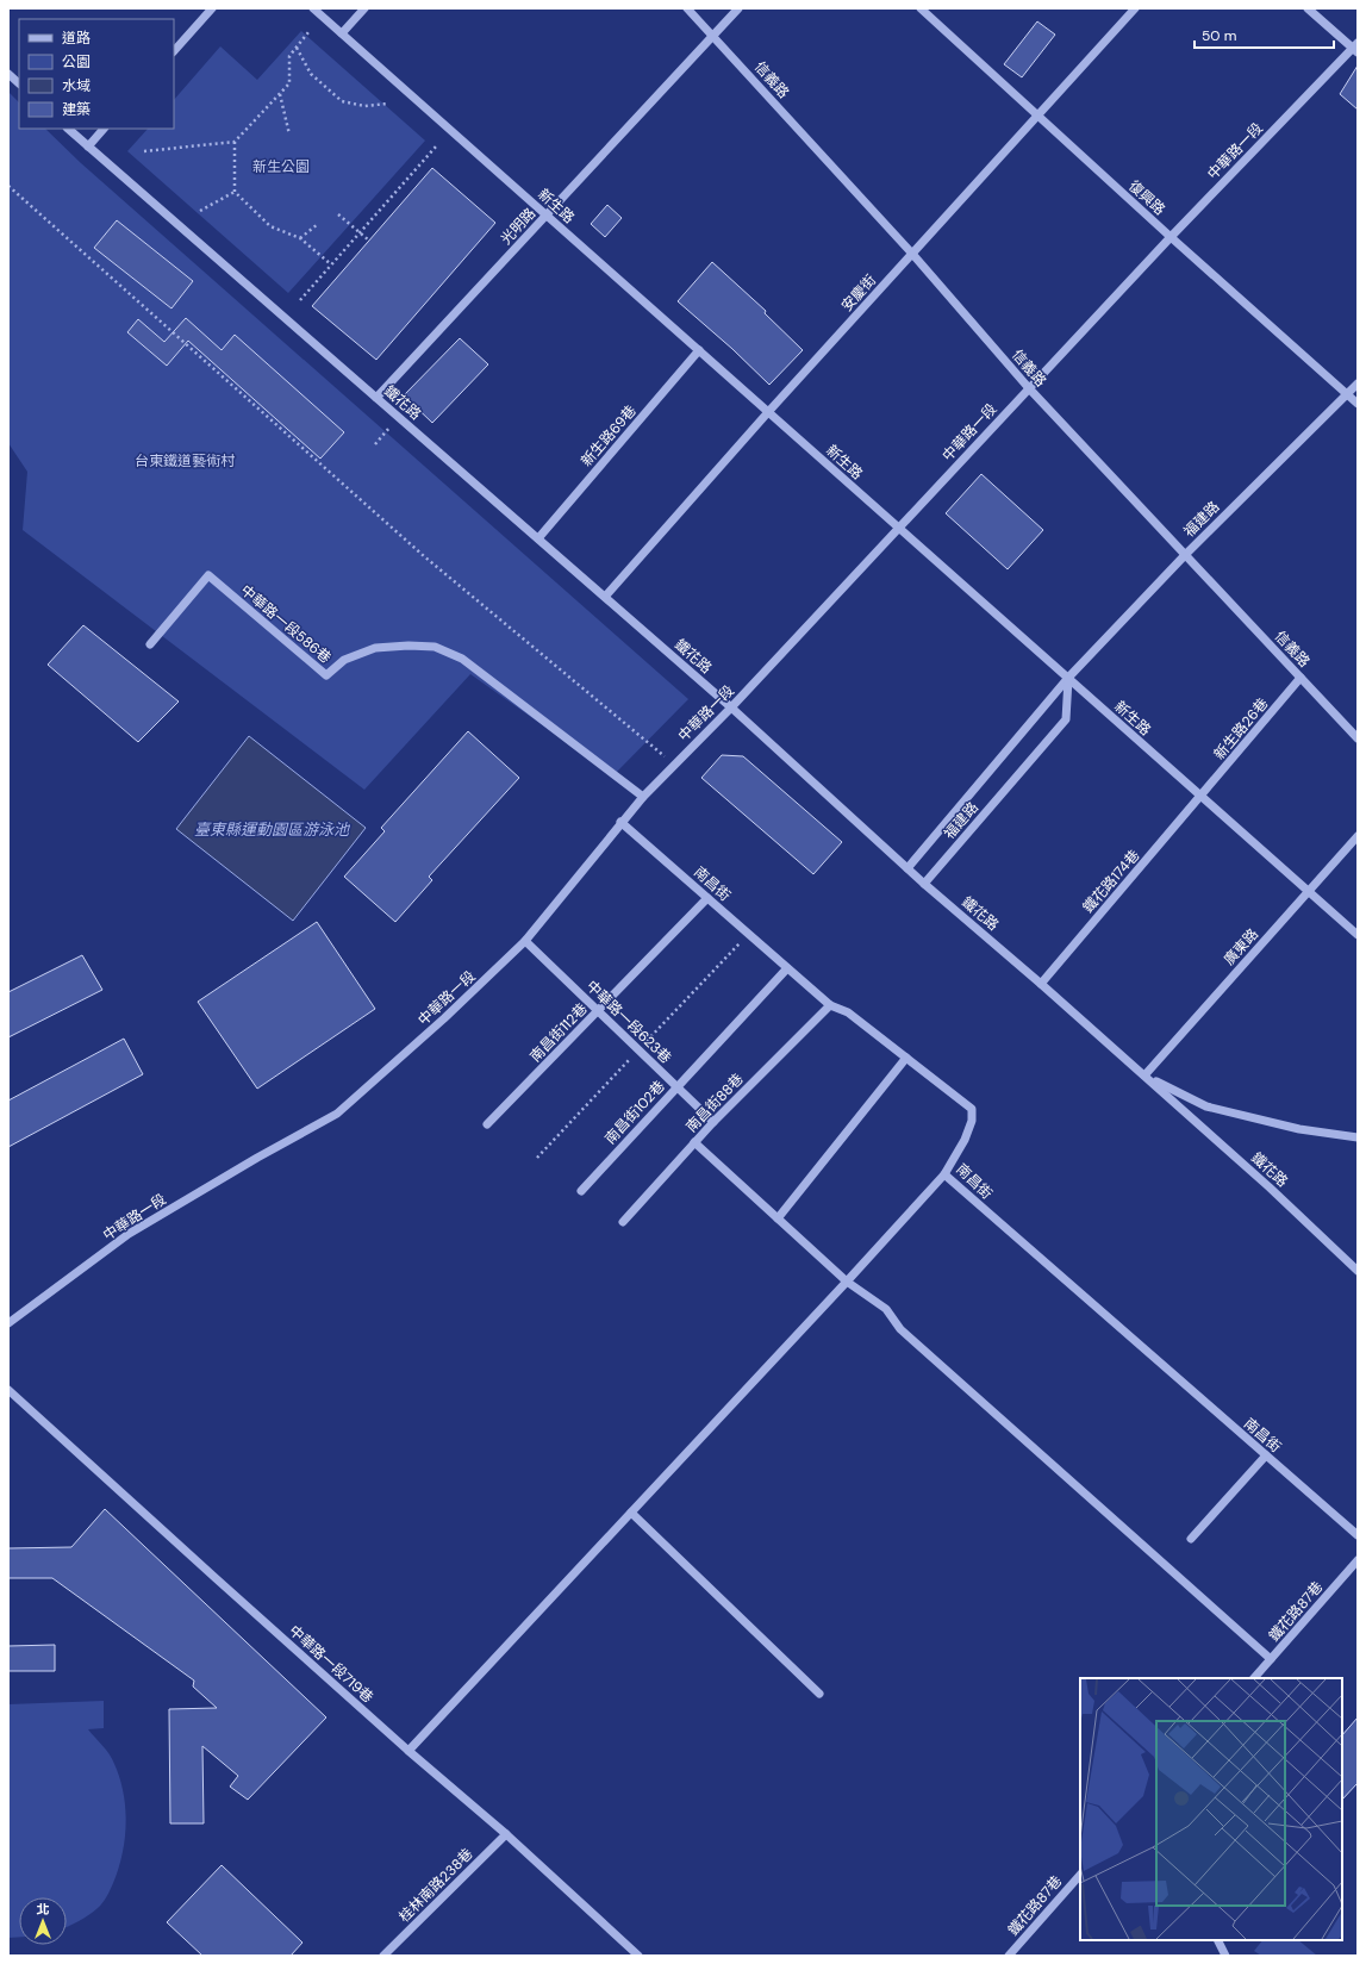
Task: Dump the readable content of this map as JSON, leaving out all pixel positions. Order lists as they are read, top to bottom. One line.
{"streets":{"street":["信義路","中華路一段","復興路","新生路","光明路","安慶街","鐵花路","新生路69巷","福建路","中華路一段586巷","新生路26巷","鐵花路174巷","南昌街","廣東路","中華路一段623巷","南昌街112巷","南昌街88巷","南昌街102巷","鐵花路87巷","中華路一段719巷","桂林南路238巷"]},"crossings":[["信義路","中華路一段"],["信義路","光明路"],["信義路","安慶街"],["信義路","福建路"],["信義路","新生路26巷"],["中華路一段","復興路"],["中華路一段","新生路"],["中華路一段","鐵花路"],["中華路一段","中華路一段586巷"],["中華路一段","南昌街"],["中華路一段","中華路一段623巷"],["復興路","安慶街"],["復興路","福建路"],["新生路","光明路"],["新生路","安慶街"],["新生路","新生路69巷"],["新生路","福建路"],["新生路","新生路26巷"],["新生路","鐵花路174巷"],["新生路","廣東路"],["光明路","鐵花路"],["安慶街","鐵花路"],["鐵花路","新生路69巷"],["鐵花路","福建路"],["鐵花路","鐵花路174巷"],["鐵花路","廣東路"],["新生路26巷","鐵花路174巷"],["南昌街","南昌街112巷"],["南昌街","南昌街88巷"],["南昌街","南昌街102巷"],["中華路一段623巷","南昌街112巷"],["中華路一段623巷","南昌街88巷"],["中華路一段623巷","南昌街102巷"],["中華路一段719巷","桂林南路238巷"]],"water":["臺東縣運動園區游泳池"],"parks":["新生公園","台東鐵道藝術村"],"legend":["道路","公園","水域","建築"],"scale_bar":"50 m","north":"top"}
